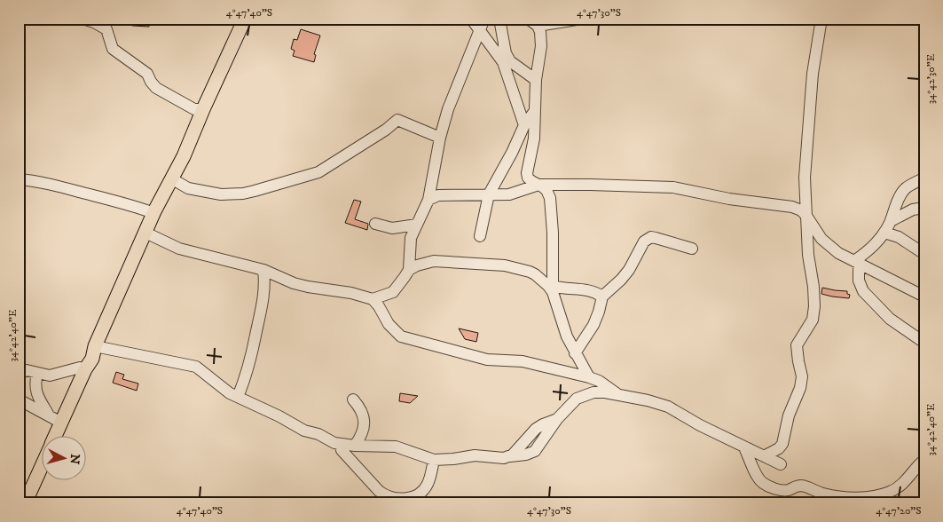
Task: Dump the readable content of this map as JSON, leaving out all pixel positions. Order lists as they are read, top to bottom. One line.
{"north":"right","coordinates":["4°47'40\"S","4°47'30\"S","34°42'30\"E","34°42'40\"E","4°47'20\"S"]}
